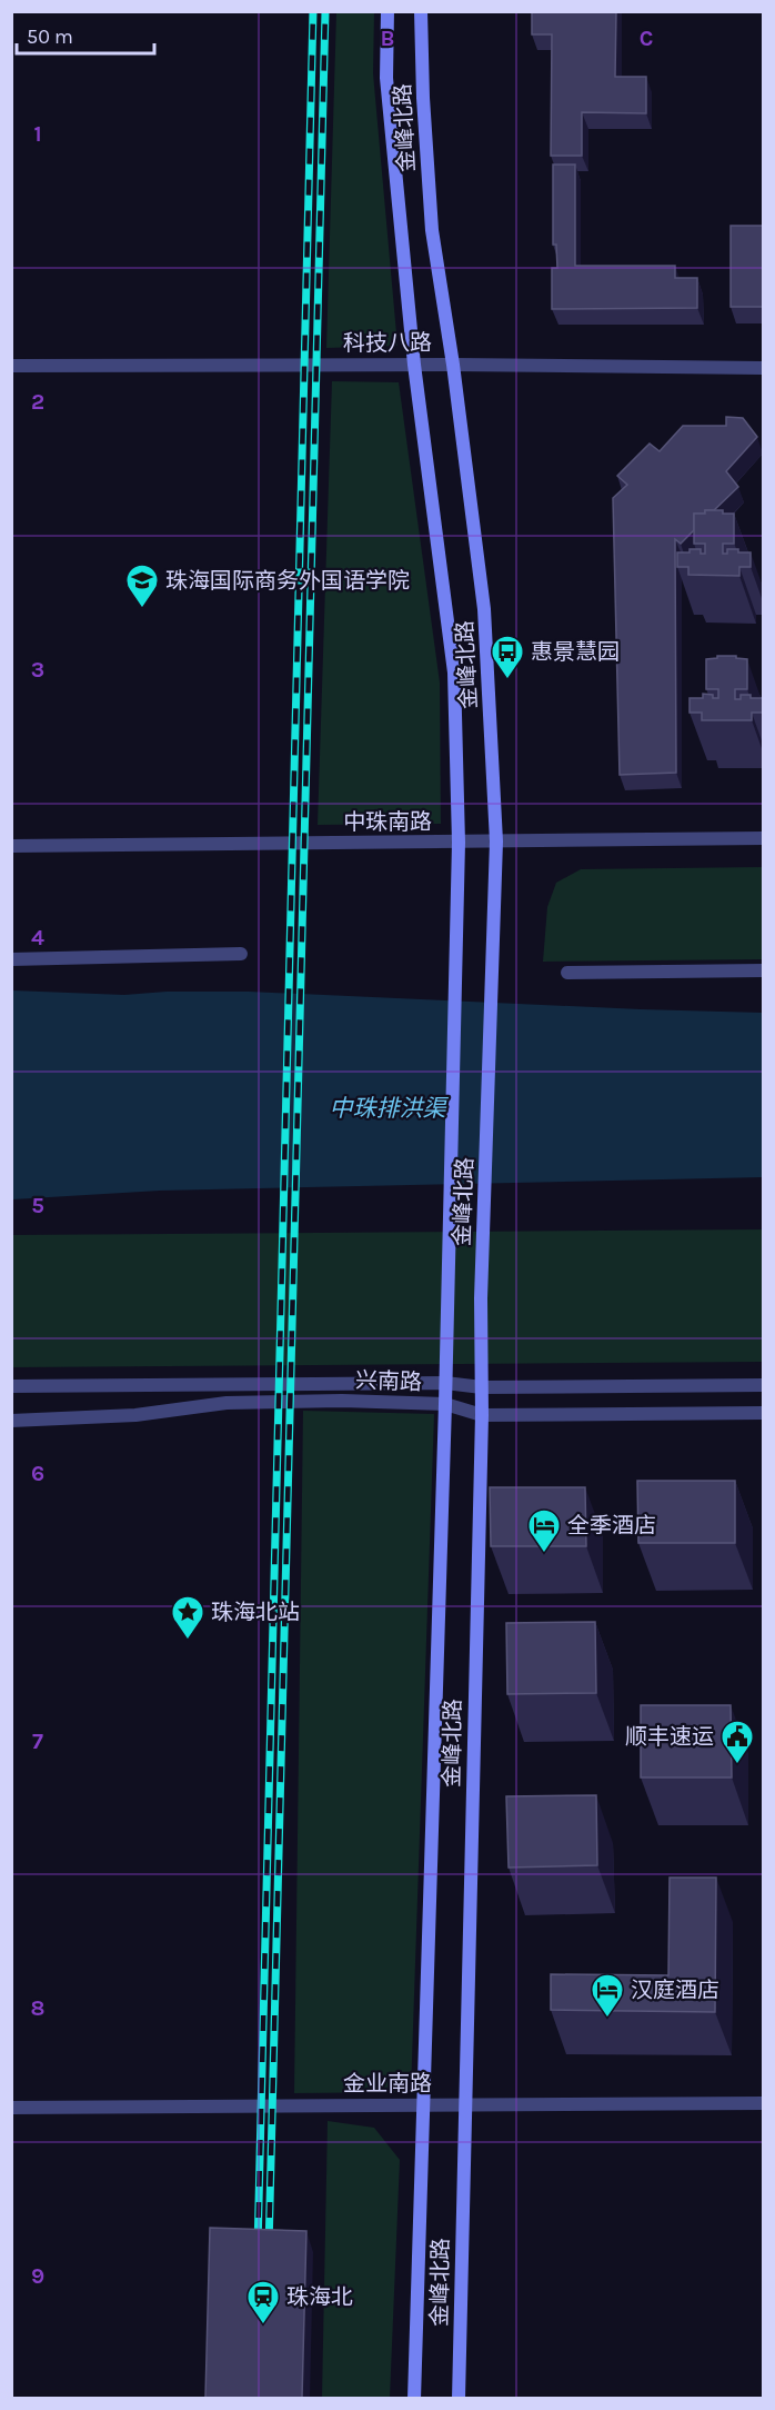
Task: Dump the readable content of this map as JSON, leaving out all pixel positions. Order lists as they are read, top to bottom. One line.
{"streets":{"main road":["金峰北路"],"street":["科技八路","中珠南路","兴南路","金业南路"]},"crossings":[["金峰北路","科技八路"],["金峰北路","中珠南路"],["金峰北路","兴南路"],["金峰北路","金业南路"]],"water":["中珠排洪渠"],"places":{"school or university":["珠海国际商务外国语学院"],"bus stop":["惠景慧园"],"hotel":["全季酒店","汉庭酒店"],"place":["珠海北站"],"public building":["顺丰速运"],"station":["珠海北"]},"scale_bar":"50 m","grid":{"columns":["B","C"],"rows":["1","2","3","4","5","6","7","8","9"]}}
